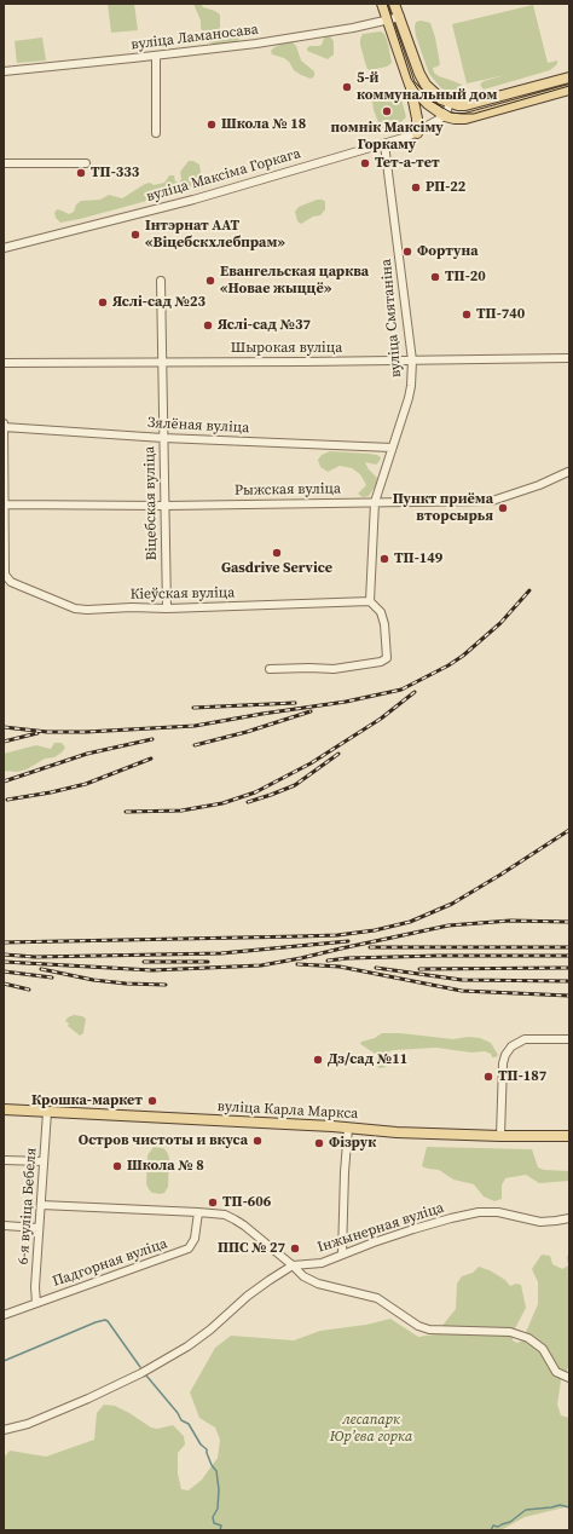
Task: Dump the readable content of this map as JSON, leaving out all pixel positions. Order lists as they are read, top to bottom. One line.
{"streets":{"main road":["вуліца Максіма Горкага","вуліца Карла Маркса"],"street":["вуліца Ламаносава","вуліца Смятаніна","Шырокая вуліца","Зялёная вуліца","Рыжская вуліца","Віцебская вуліца","Кіеўская вуліца","6-я вуліца Бебеля","Інжынерная вуліца","Падгорная вуліца"]},"crossings":[["вуліца Максіма Горкага","вуліца Смятаніна"],["вуліца Смятаніна","Шырокая вуліца"],["вуліца Смятаніна","Зялёная вуліца"],["вуліца Смятаніна","Рыжская вуліца"],["вуліца Смятаніна","Кіеўская вуліца"],["Шырокая вуліца","Віцебская вуліца"],["Зялёная вуліца","Віцебская вуліца"],["Рыжская вуліца","Віцебская вуліца"],["Рыжская вуліца","Кіеўская вуліца"],["Віцебская вуліца","Кіеўская вуліца"],["вуліца Карла Маркса","6-я вуліца Бебеля"],["6-я вуліца Бебеля","Падгорная вуліца"]],"parks":["лесапарк Юрʼева горка"],"places":["5-й коммунальный дом","помнік Максіму Горкаму","Школа № 18","Тет-а-тет","ТП-333","РП-22","Інтэрнат ААТ «Віцебскхлебпрам»","Фортуна","ТП-20","Евангельская царква «Новае жыццё»","Яслі-сад №23","ТП-740","Яслі-сад №37","Пункт приёма вторсырья","Gasdrive Service","ТП-149","Дз/сад №11","ТП-187","Крошка-маркет","Остров чистоты и вкуса","Фізрук","Школа № 8","ТП-606","ППС № 27"]}
